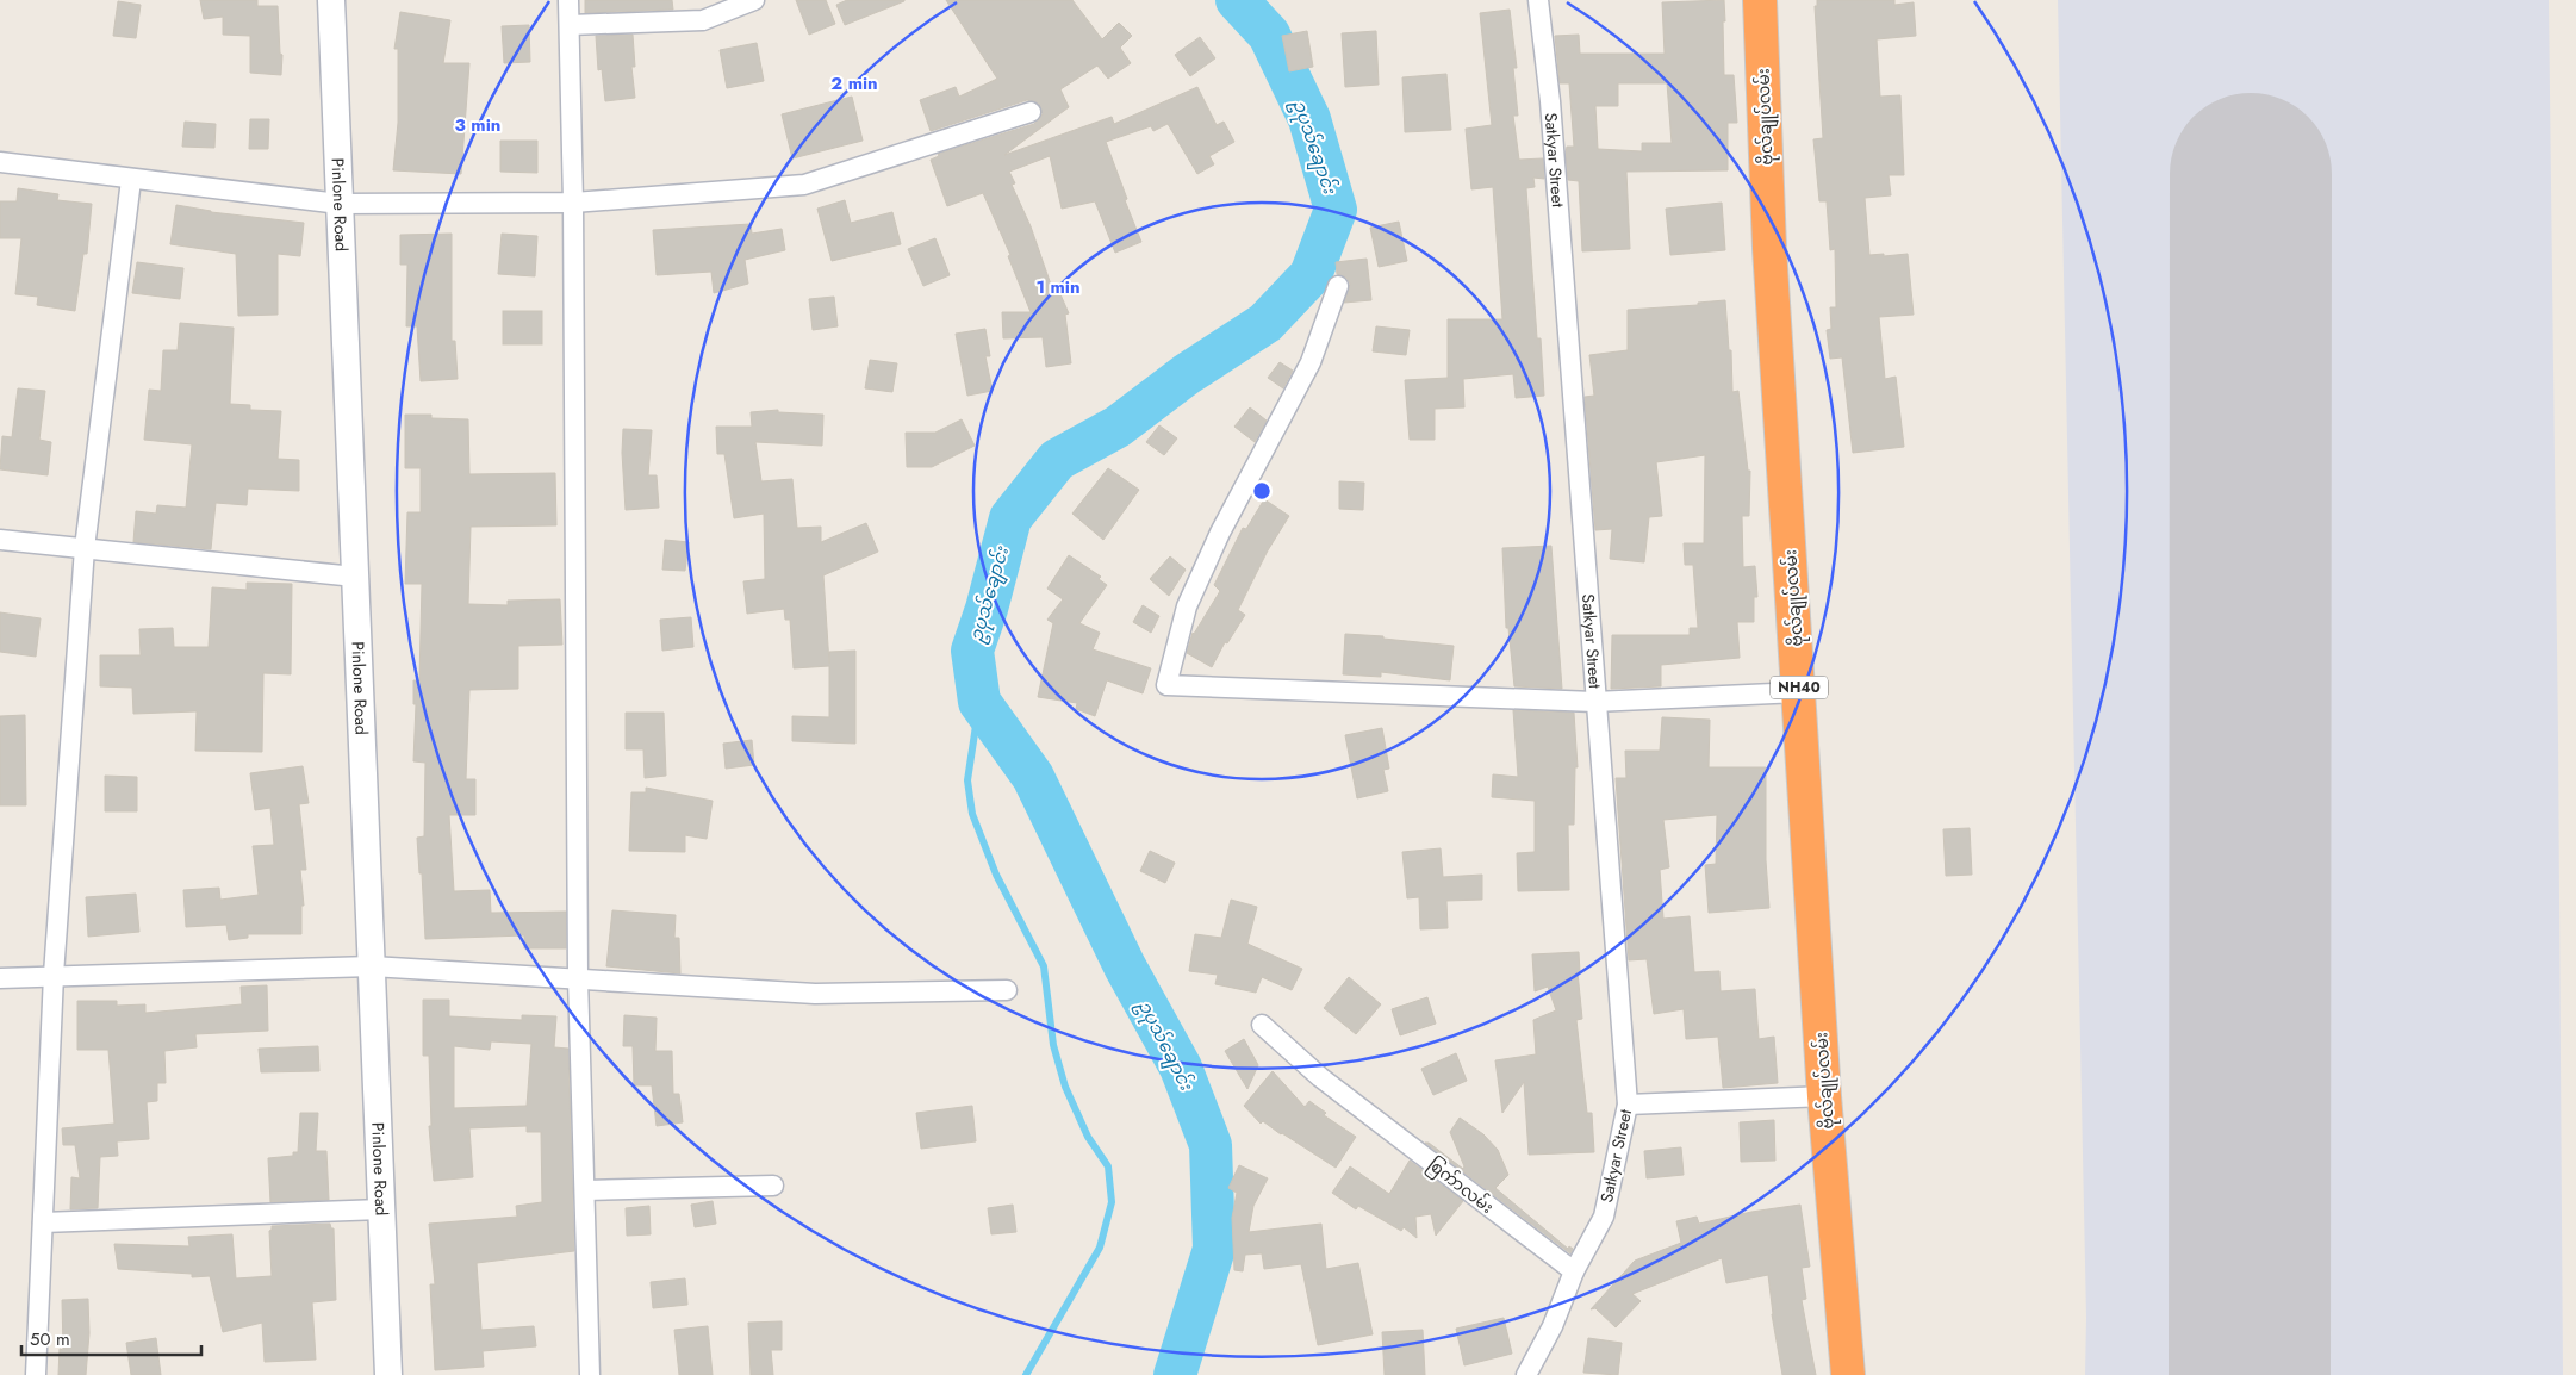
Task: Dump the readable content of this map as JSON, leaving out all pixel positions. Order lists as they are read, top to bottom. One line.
{"streets":{"highway":["ဗိုလ်ချုပ်လမ်း","NH40"],"street":["Satkyar Street","Pinlone Road","စြက်ာလမ်း"]},"crossings":[["Satkyar Street","စြက်ာလမ်း"]],"water":["ဥပုသ်ချောင်း"],"scale_bar":"50 m","rings":["2 min","3 min","1 min"]}
